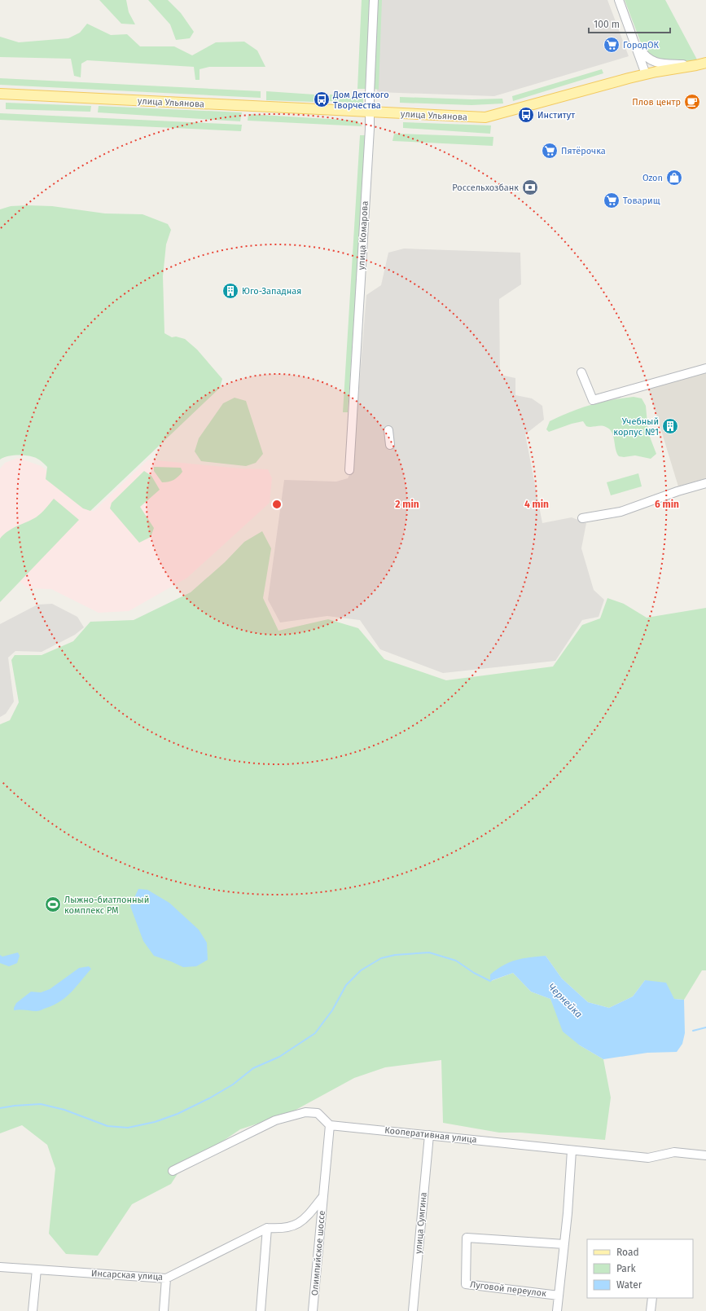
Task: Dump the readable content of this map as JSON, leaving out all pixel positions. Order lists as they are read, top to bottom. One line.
{"streets":{"main road":["улица Ульянова"],"street":["улица Комарова","Кооперативная улица","улица Сумгина","Олимпийское шоссе","Инсарская улица","Луговой переулок"]},"crossings":[["улица Ульянова","улица Комарова"],["Кооперативная улица","улица Сумгина"],["Кооперативная улица","Олимпийское шоссе"],["Кооперативная улица","Луговой переулок"]],"water":["Чернейка"],"places":{"supermarket":["ГородОК","Пятёрочка","Товарищ"],"bus stop":["Дом Детского Творчества","Институт"],"cafe":["Плов центр"],"shop":["Ozon"],"bank":["Россельхозбанк"],"building":["Юго-Западная","Учебный корпус №1"],"sports":["Лыжно-биатлонный комплекс РМ"]},"legend":["Road","Park","Water"],"scale_bar":"100 m","rings":["2 min","4 min","6 min"]}
